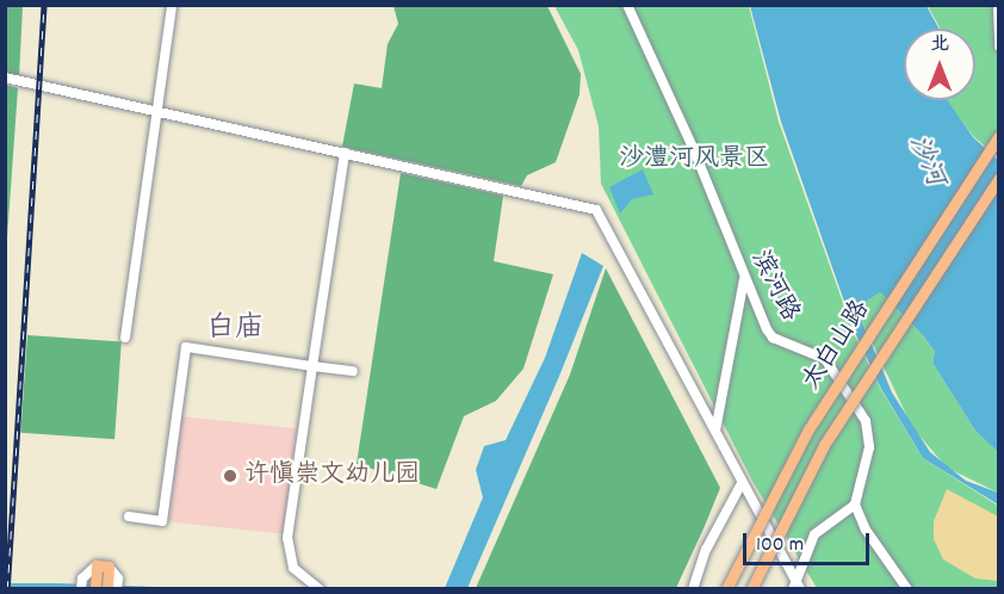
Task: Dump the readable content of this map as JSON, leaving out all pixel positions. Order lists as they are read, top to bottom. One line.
{"streets":{"main road":["太白山路"],"street":["滨河路"]},"districts":["白庙"],"water":["沙河"],"parks":["沙澧河风景区"],"places":["许慎崇文幼儿园"],"scale_bar":"100 m","north":"top"}
